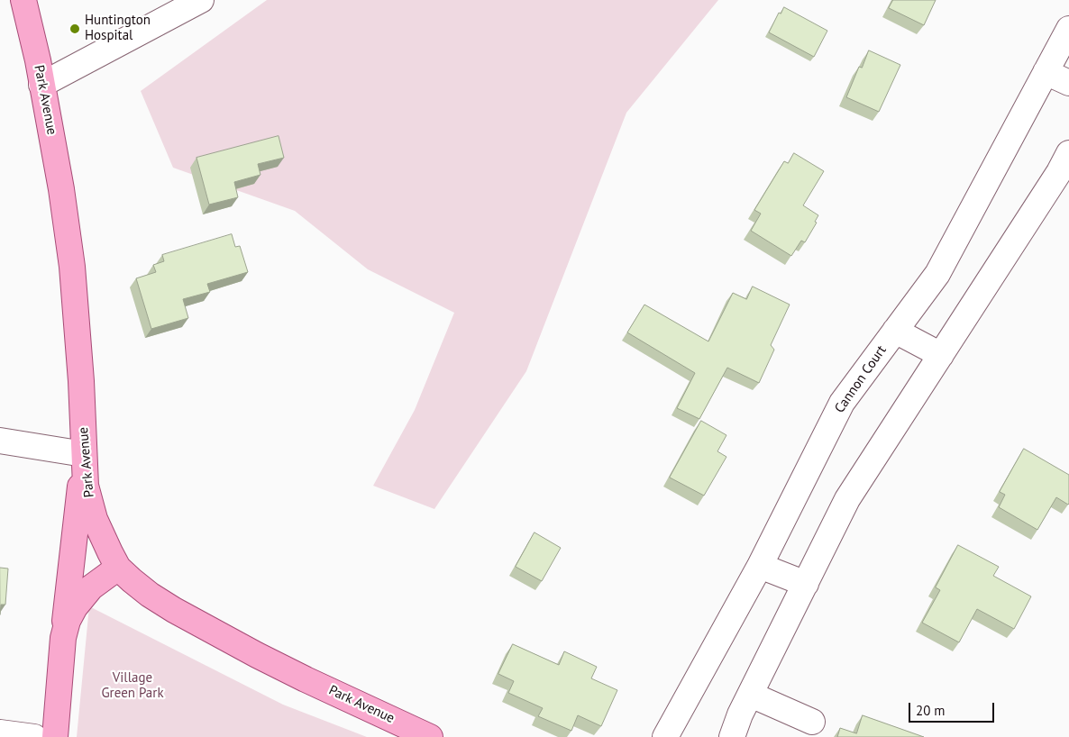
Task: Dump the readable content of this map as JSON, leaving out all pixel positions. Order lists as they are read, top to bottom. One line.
{"streets":{"main road":["Park Avenue"],"street":["Cannon Court"]},"parks":["Village Green Park"],"places":["Huntington Hospital"],"scale_bar":"20 m"}
